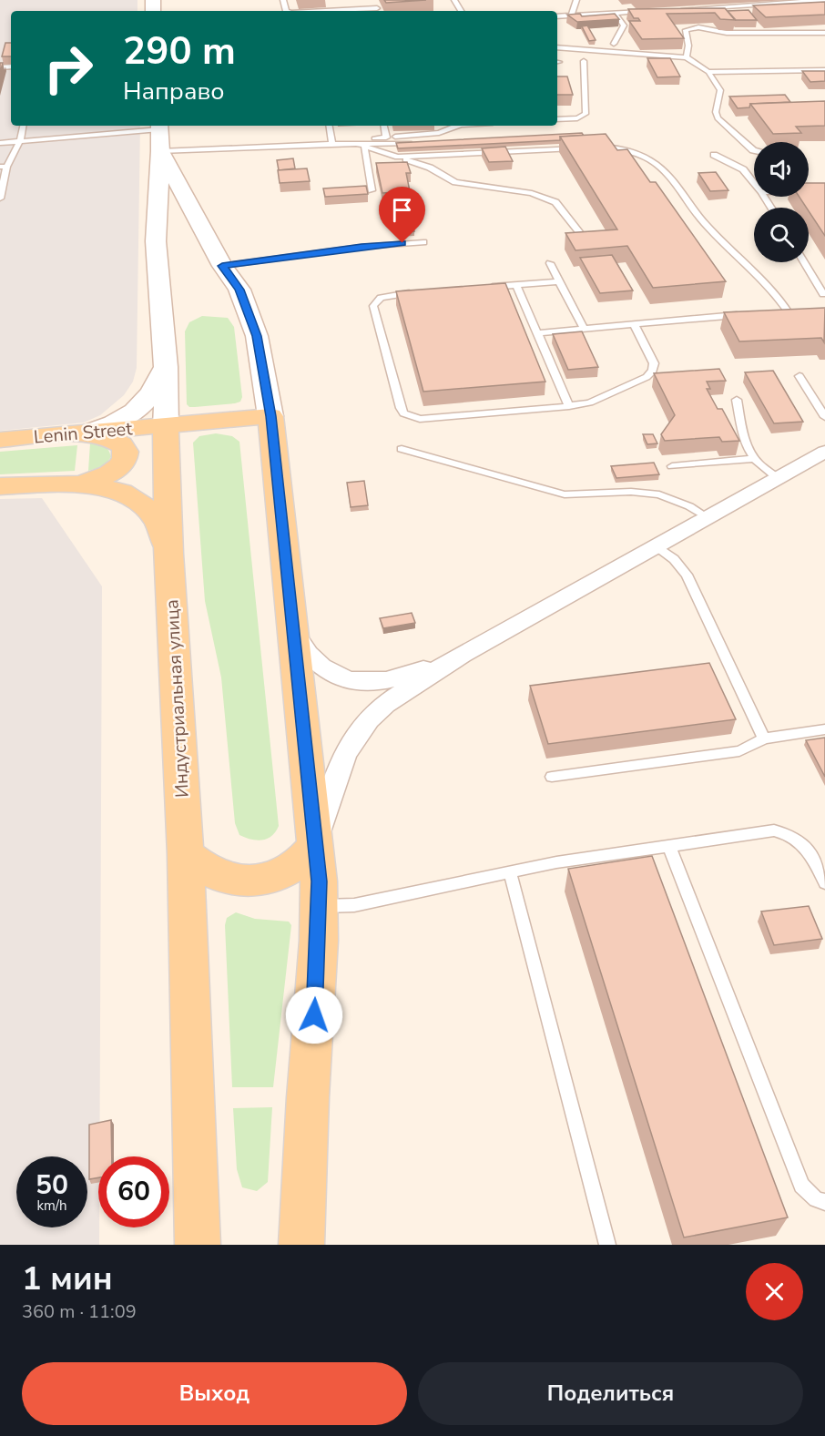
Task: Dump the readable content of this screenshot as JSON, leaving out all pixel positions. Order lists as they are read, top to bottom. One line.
{"streets":{"main road":["Lenin Street","Индустриальная улица"]},"crossings":[["Lenin Street","Индустриальная улица"]],"page":{"turn":["290 m","Направо"],"speed":"50 km/h","limit":"60","heading":["1 мин","360 m · 11:09"],"buttons":["Выход","Поделиться"]}}
